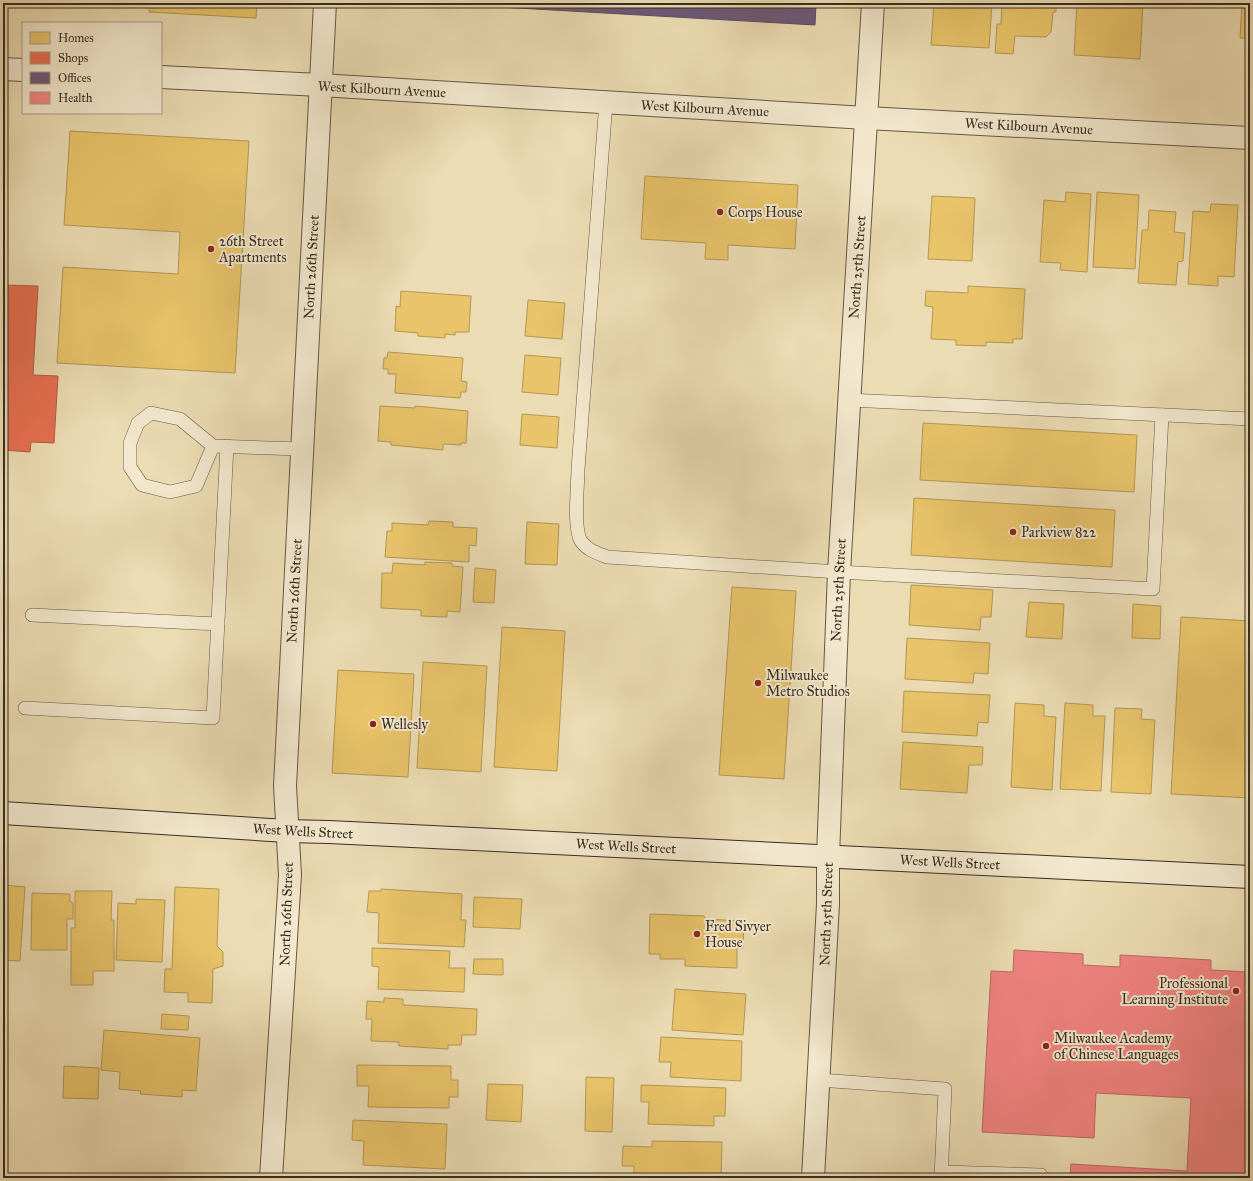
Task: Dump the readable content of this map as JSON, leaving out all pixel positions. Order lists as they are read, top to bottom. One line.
{"streets":{"street":["West Kilbourn Avenue","North 26th Street","North 25th Street","West Wells Street"]},"crossings":[["West Kilbourn Avenue","North 26th Street"],["West Kilbourn Avenue","North 25th Street"],["North 26th Street","West Wells Street"],["North 25th Street","West Wells Street"]],"places":["Corps House","26th Street Apartments","Parkview 822","Milwaukee Metro Studios","Wellesly","Fred Sivyer House","Professional Learning Institute","Milwaukee Academy of Chinese Languages"],"legend":["Homes","Shops","Offices","Health"]}
